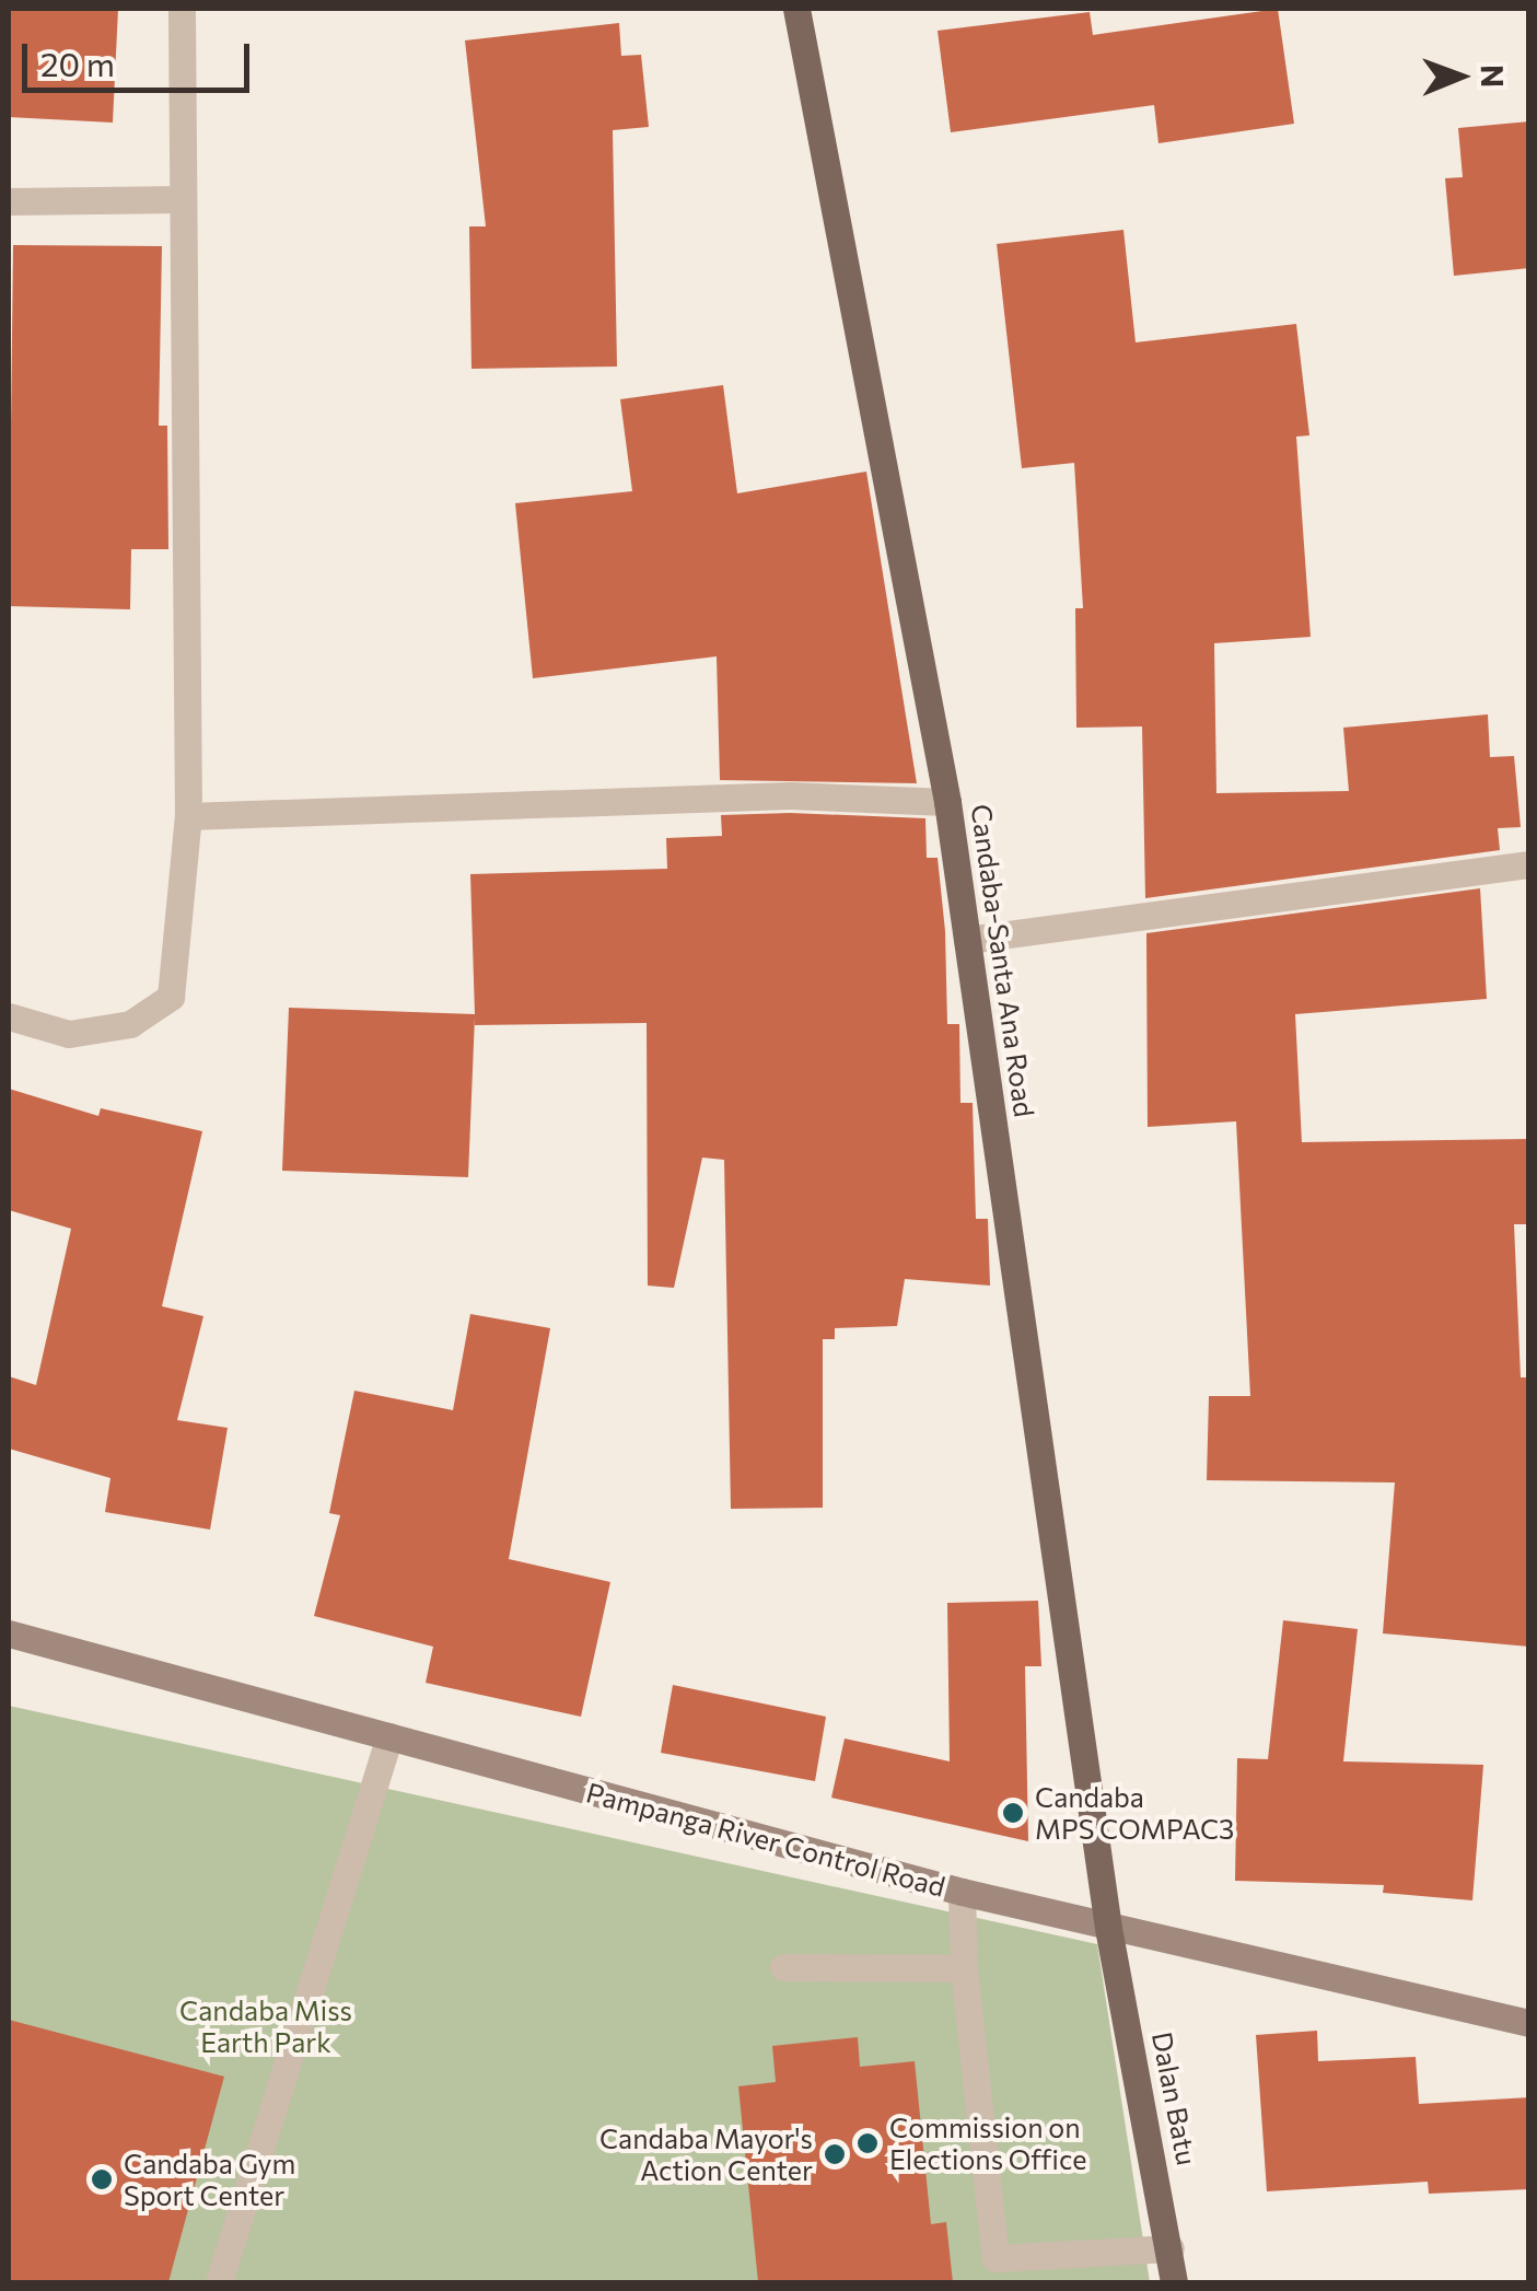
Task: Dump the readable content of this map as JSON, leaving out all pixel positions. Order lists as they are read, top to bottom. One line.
{"streets":{"main road":["Candaba-Santa Ana Road","Pampanga River Control Road","Dalan Batu"]},"crossings":[["Candaba-Santa Ana Road","Pampanga River Control Road"],["Candaba-Santa Ana Road","Dalan Batu"],["Pampanga River Control Road","Dalan Batu"]],"parks":["Candaba Miss Earth Park"],"places":["Candaba MPS COMPAC3","Commission on Elections Office","Candaba Mayor's Action Center","Candaba Gym Sport Center"],"scale_bar":"20 m","north":"right"}
